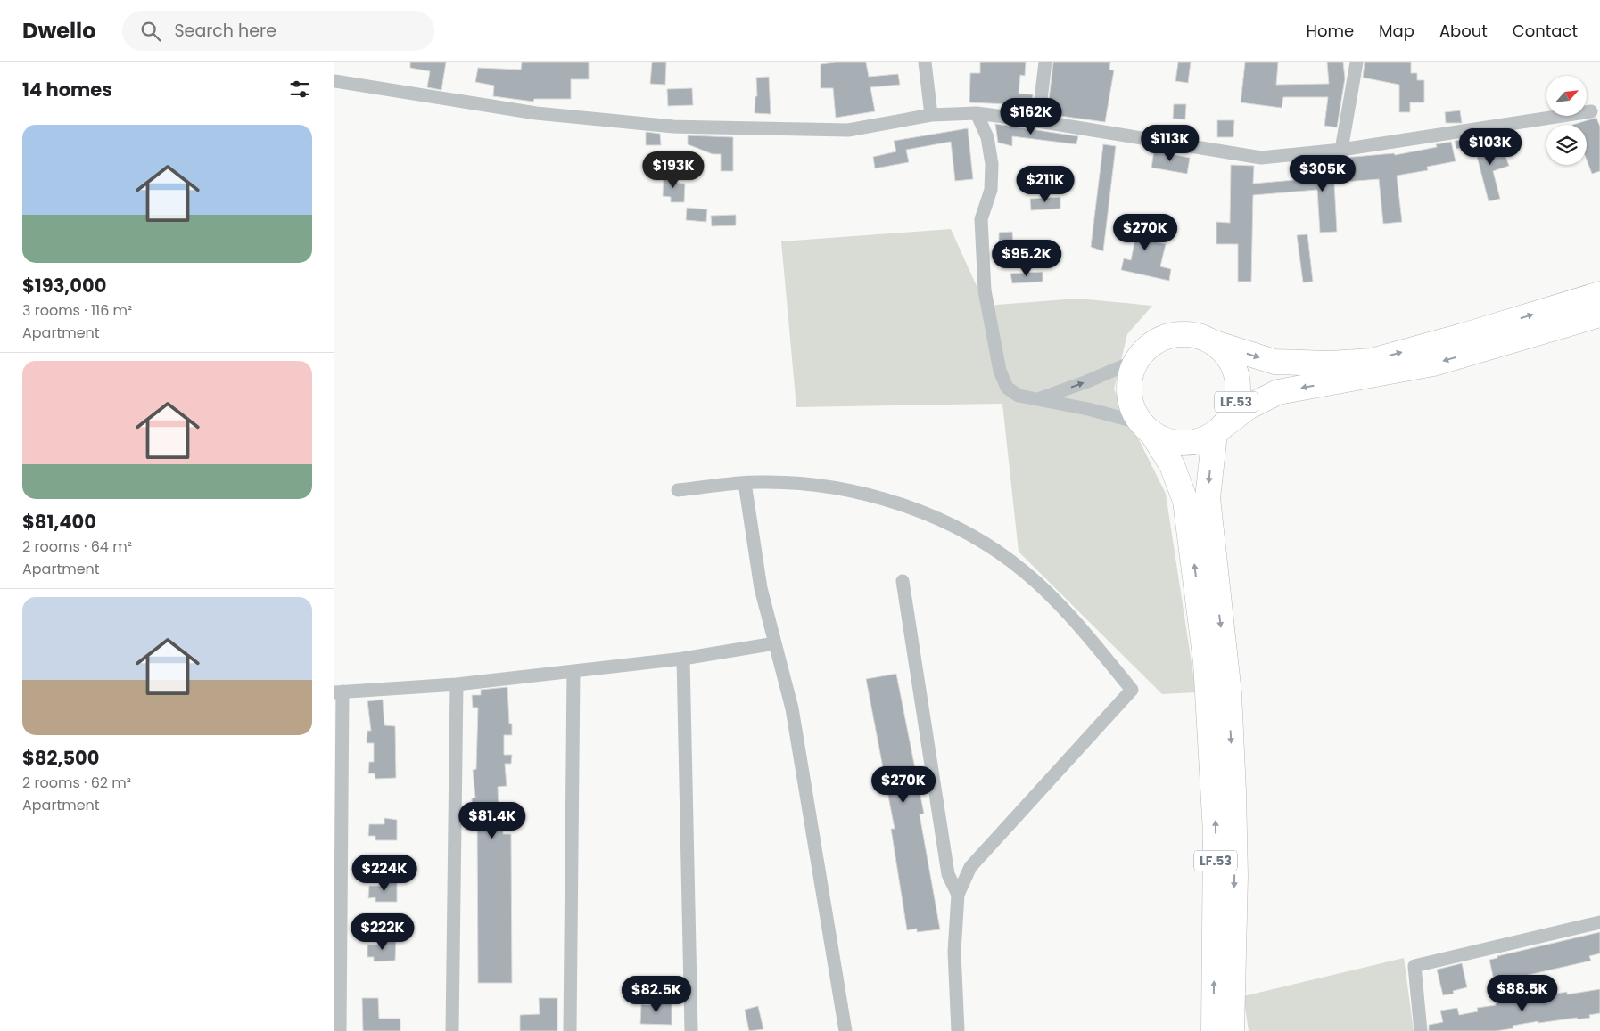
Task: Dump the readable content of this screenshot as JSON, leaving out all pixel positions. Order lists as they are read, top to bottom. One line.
{"streets":{"highway":["LF.53"]},"north":"top right","page":{"header":"Dwello","search":"Search here","nav":["Home","Map","About","Contact"],"heading":"14 homes","price":["$162K","$113K","$103K","$193K","$305K","$211K","$270K","$95.2K","$270K","$81.4K","$224K","$222K","$88.5K","$82.5K"],"list":[{"name":"$193,000","note":"3 rooms · 116 m² · Apartment"},{"name":"$81,400","note":"2 rooms · 64 m² · Apartment"},{"name":"$82,500","note":"2 rooms · 62 m² · Apartment"}]}}
